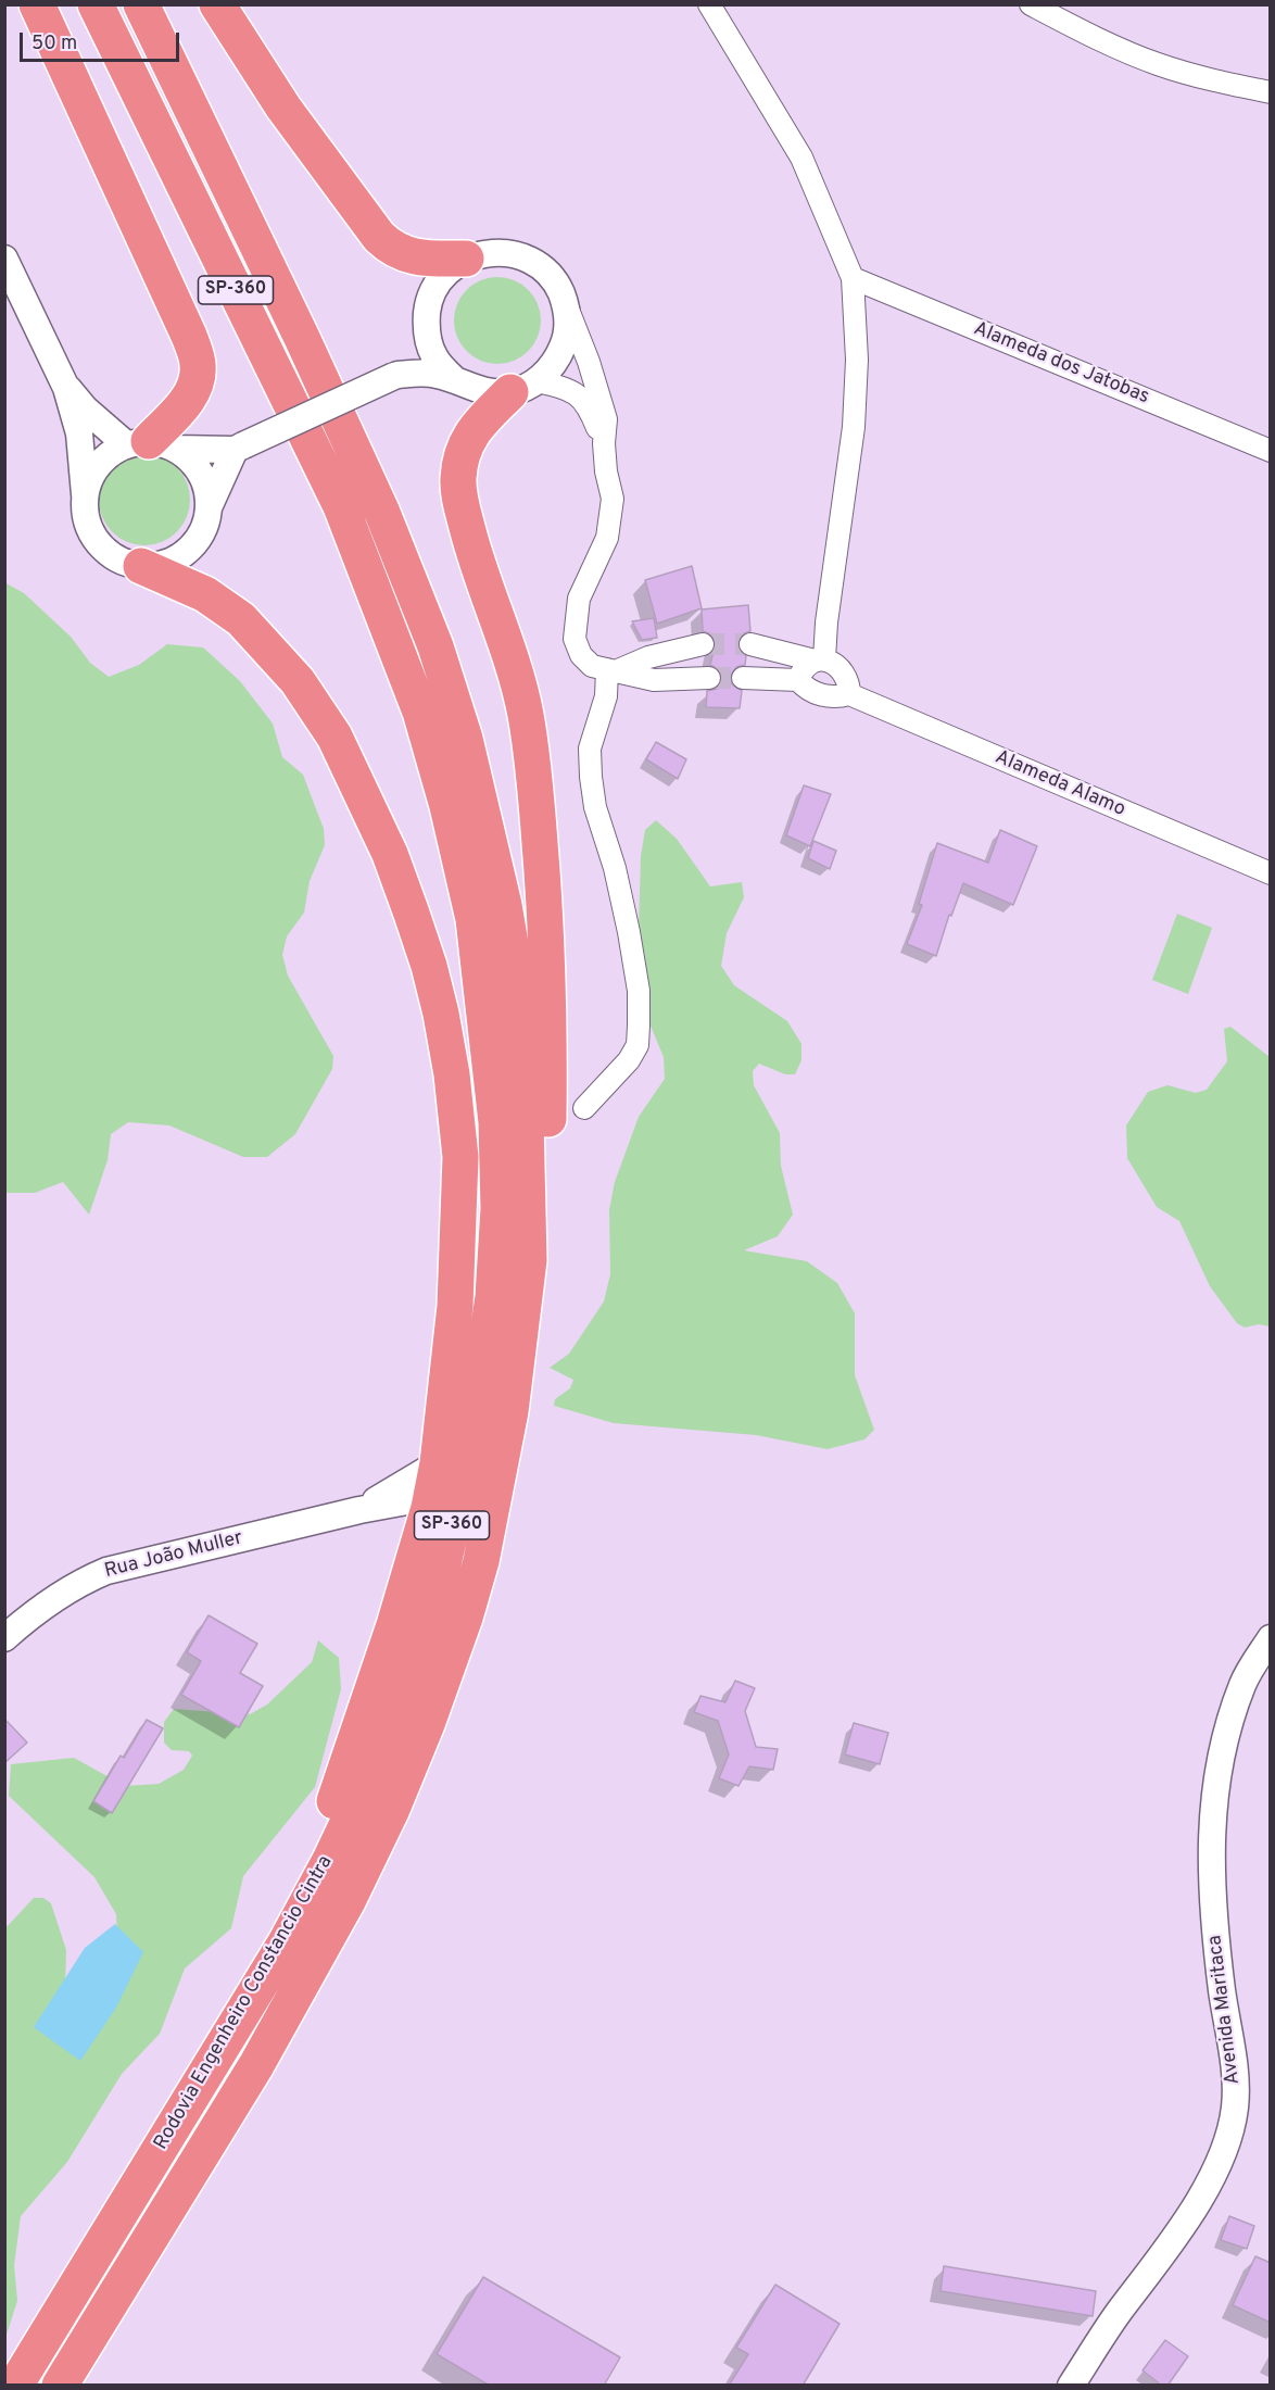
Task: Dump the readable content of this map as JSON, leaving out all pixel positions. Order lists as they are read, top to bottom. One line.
{"streets":{"highway":["SP-360","Rodovia Engenheiro Constancio Cintra"],"street":["Alameda dos Jatobas","Alameda Alamo","Rua João Muller","Avenida Maritaca"]},"scale_bar":"50 m"}
